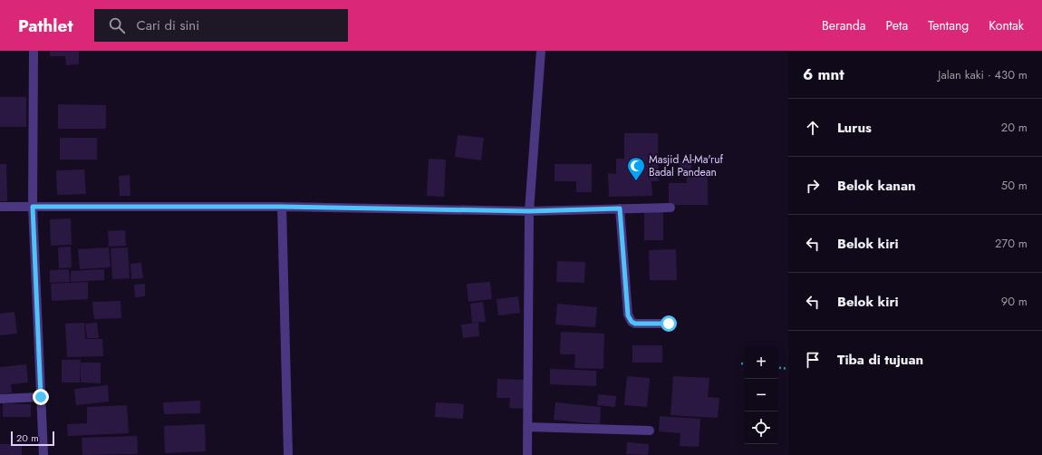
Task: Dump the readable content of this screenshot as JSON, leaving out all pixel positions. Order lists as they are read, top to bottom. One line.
{"places":{"mosque":["Masjid Al-Ma'ruf Badal Pandean"]},"scale_bar":"20 m","page":{"header":"Pathlet","search":"Cari di sini","nav":["Beranda","Peta","Tentang","Kontak"],"heading":["6 mnt","Jalan kaki · 430 m"],"list":[["Lurus","20 m"],["Belok kanan","50 m"],["Belok kiri","270 m"],["Belok kiri","90 m"],"Tiba di tujuan"],"map_buttons":["+","−"],"scale":"20 m"}}
